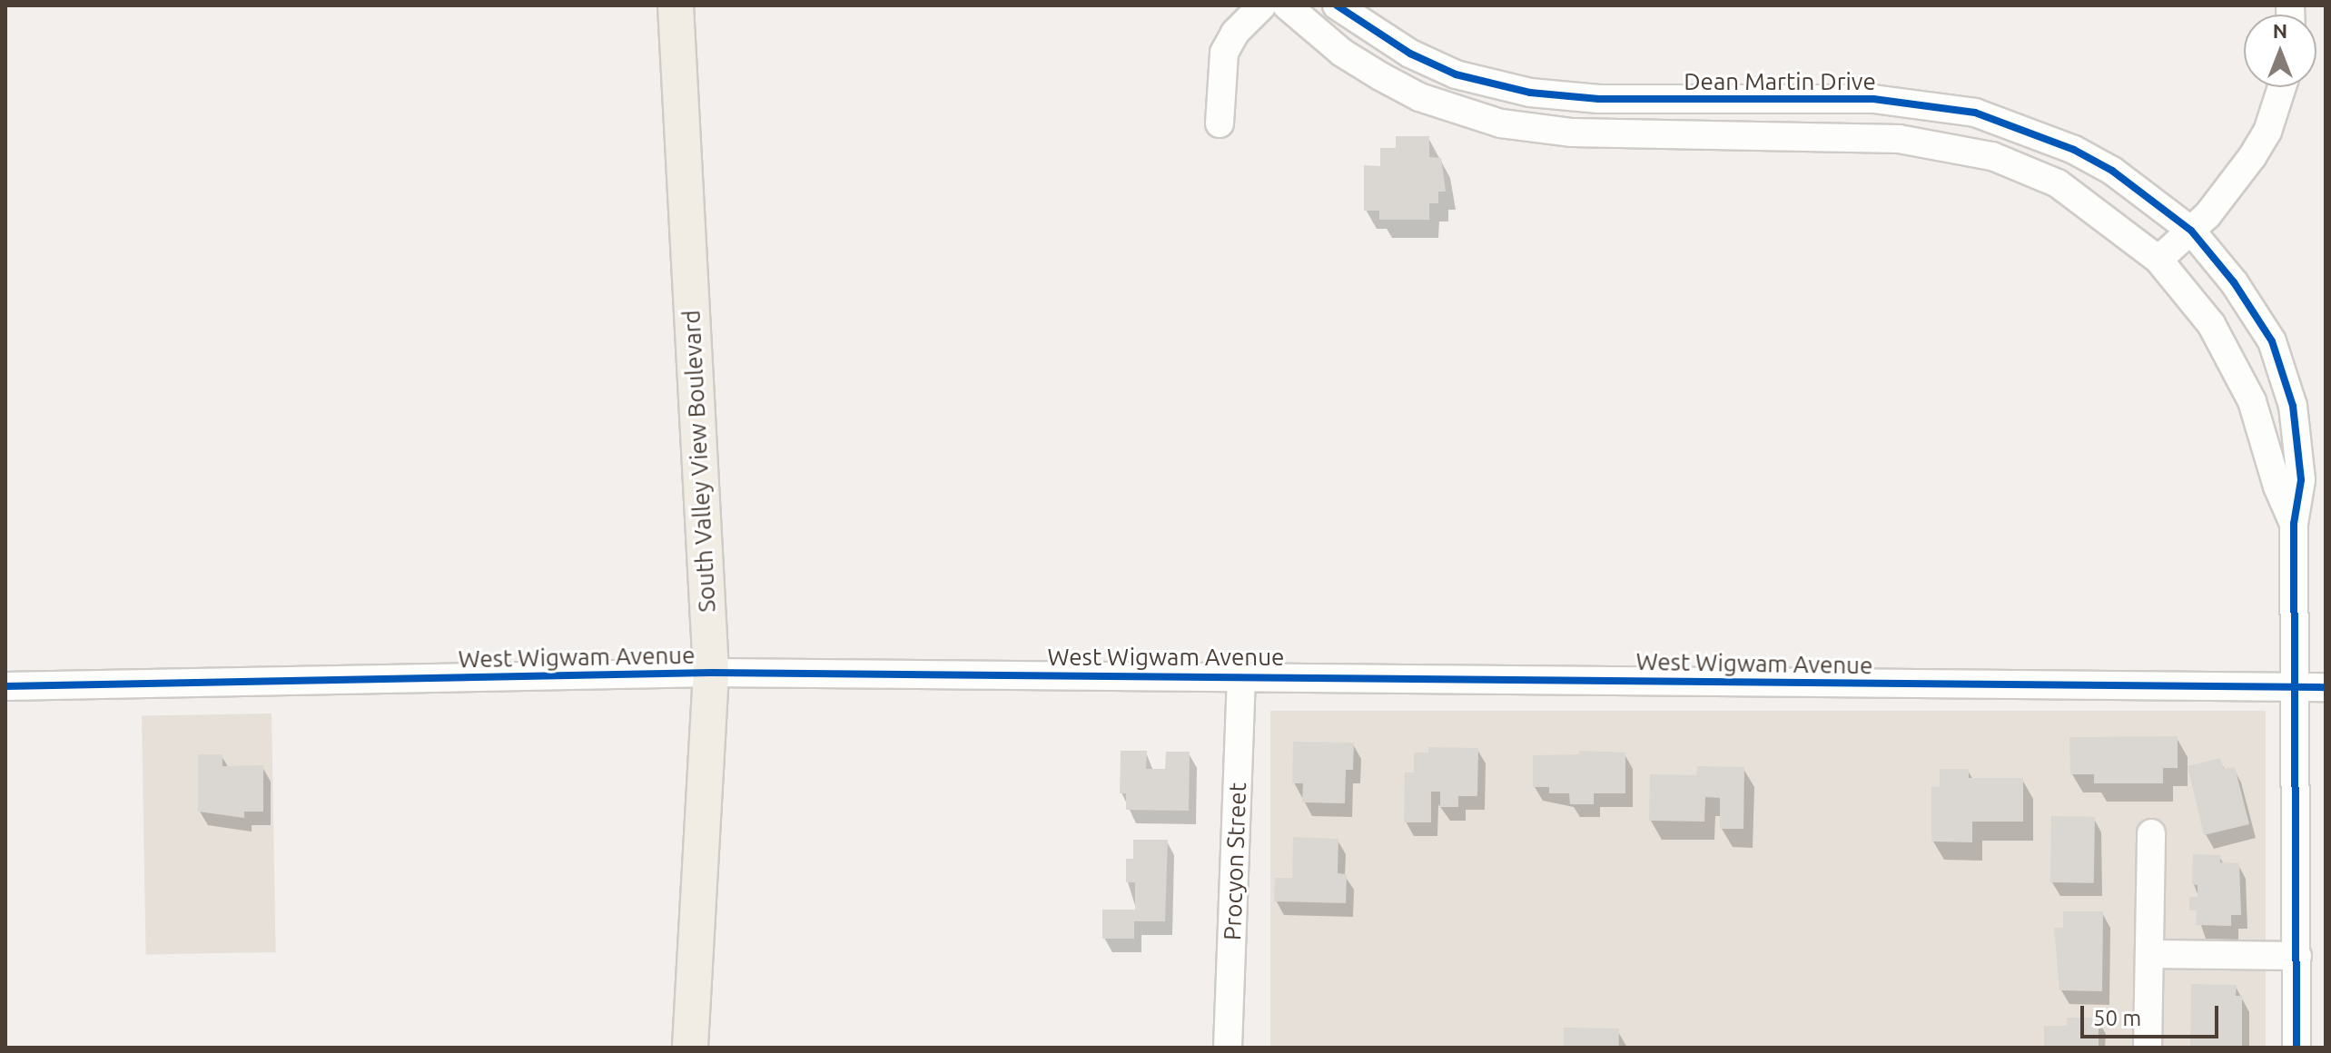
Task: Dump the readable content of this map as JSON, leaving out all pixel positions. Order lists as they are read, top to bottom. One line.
{"streets":{"main road":["South Valley View Boulevard"],"street":["Dean Martin Drive","West Wigwam Avenue","Procyon Street"]},"crossings":[["Dean Martin Drive","West Wigwam Avenue"],["South Valley View Boulevard","West Wigwam Avenue"],["West Wigwam Avenue","Procyon Street"]],"scale_bar":"50 m","north":"top"}
